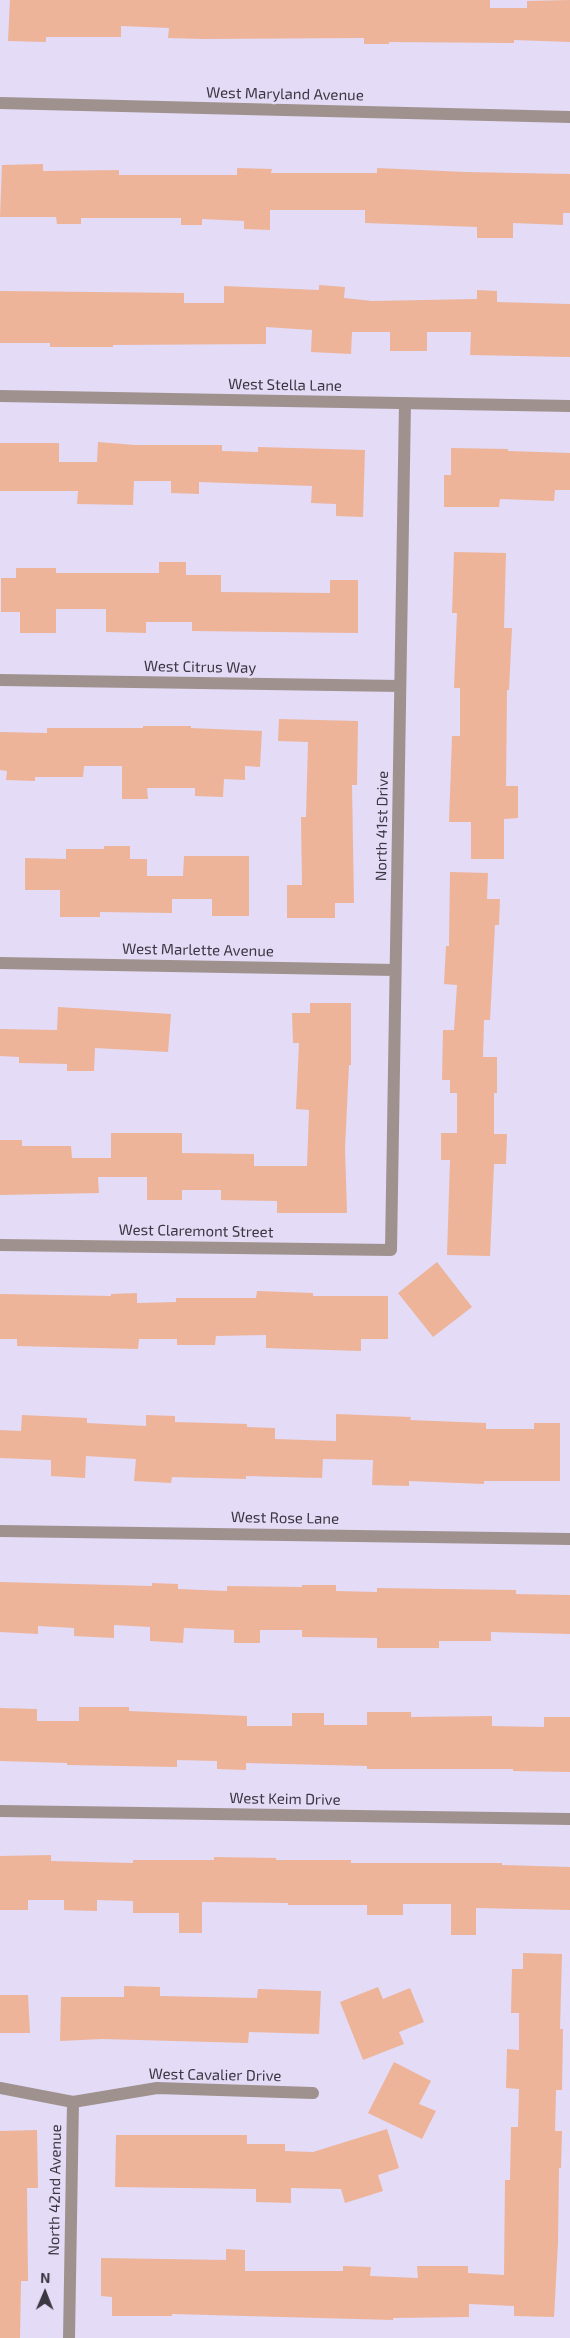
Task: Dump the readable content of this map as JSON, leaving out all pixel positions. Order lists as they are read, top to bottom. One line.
{"streets":{"street":["West Maryland Avenue","West Stella Lane","West Citrus Way","North 41st Drive","West Marlette Avenue","West Claremont Street","West Rose Lane","West Keim Drive","West Cavalier Drive","North 42nd Avenue"]},"crossings":[["West Stella Lane","North 41st Drive"],["West Citrus Way","North 41st Drive"],["North 41st Drive","West Marlette Avenue"],["North 41st Drive","West Claremont Street"],["West Cavalier Drive","North 42nd Avenue"]],"north":"top"}
